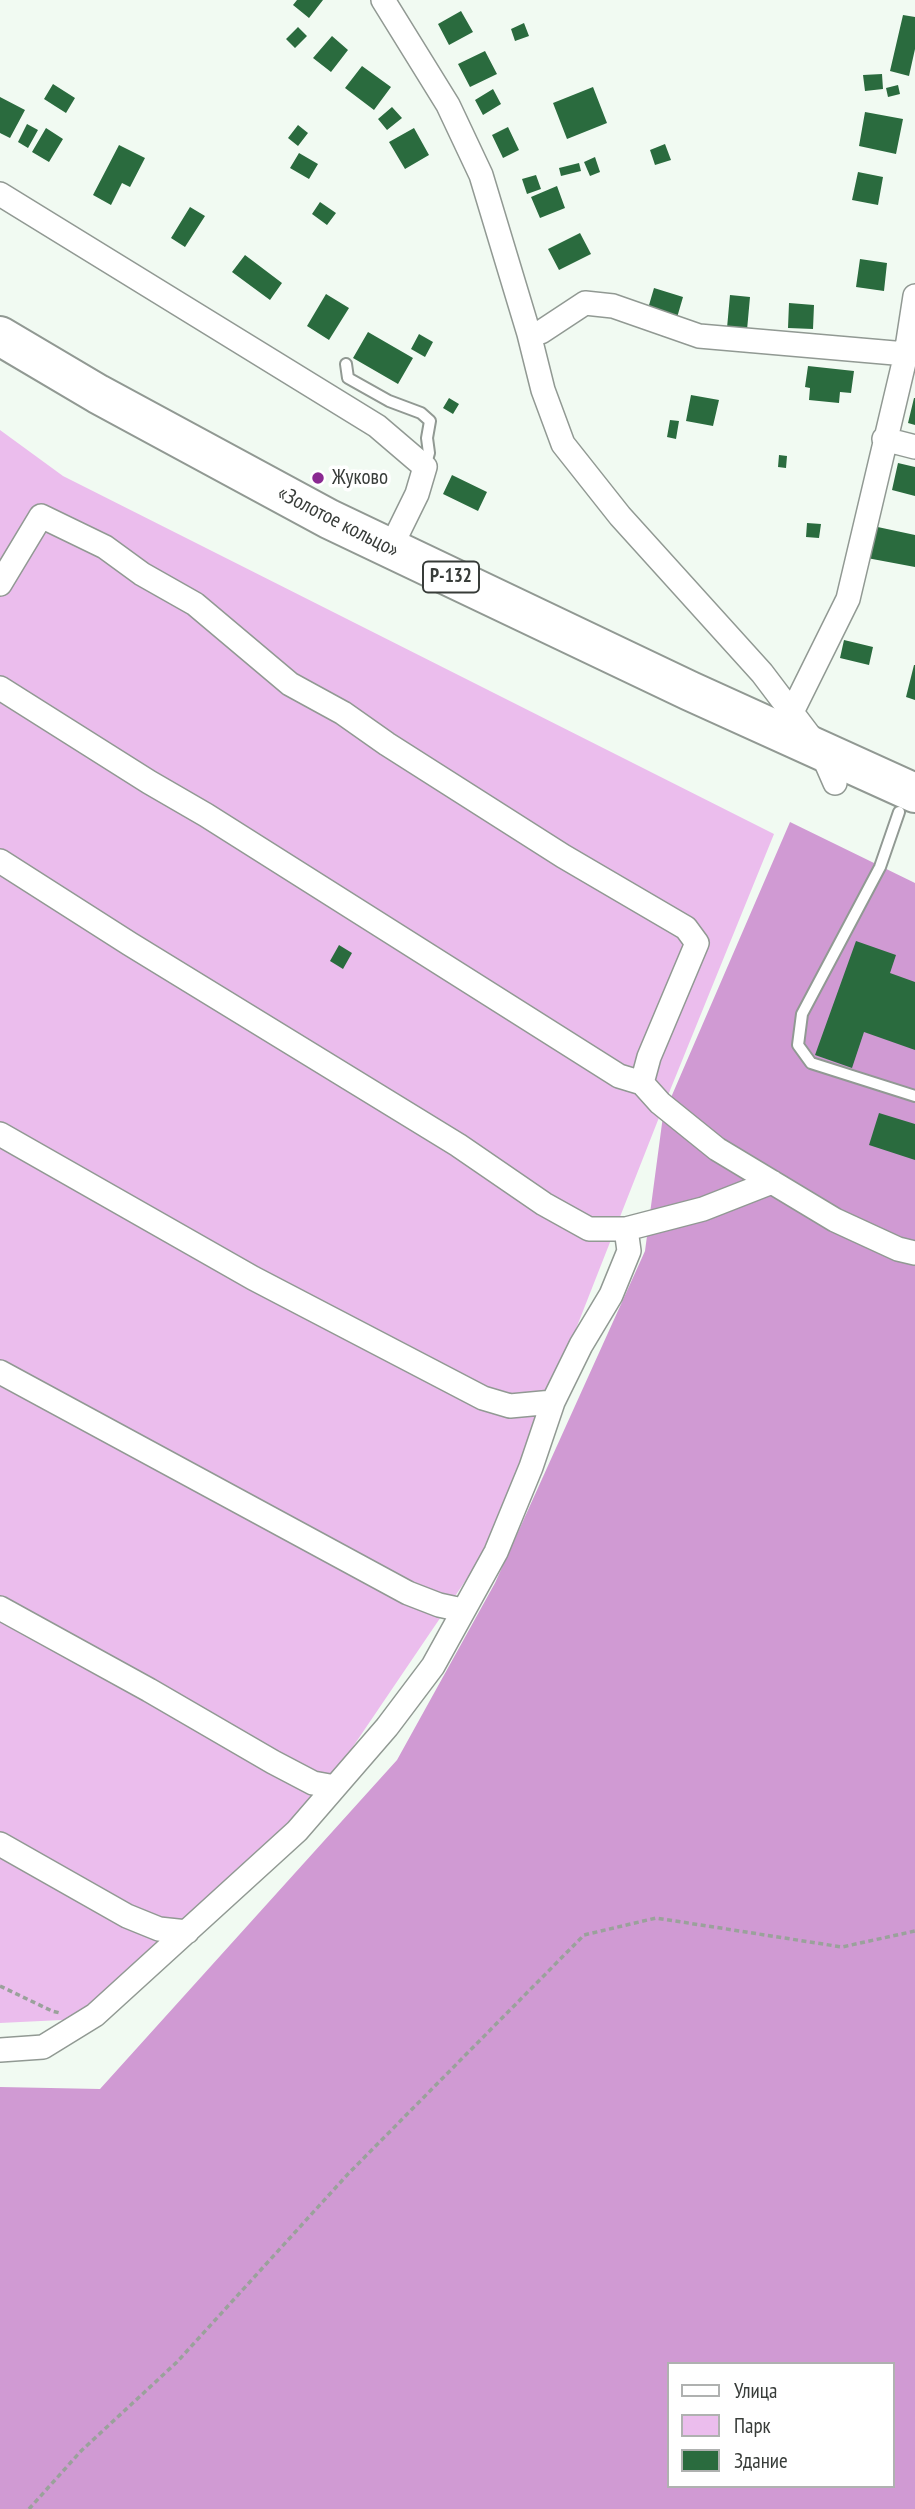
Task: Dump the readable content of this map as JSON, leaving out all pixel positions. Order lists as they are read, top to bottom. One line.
{"streets":{"highway":["«Золотое кольцо»","Р-132"]},"places":["Жуково"],"legend":["Улица","Парк","Здание"]}
